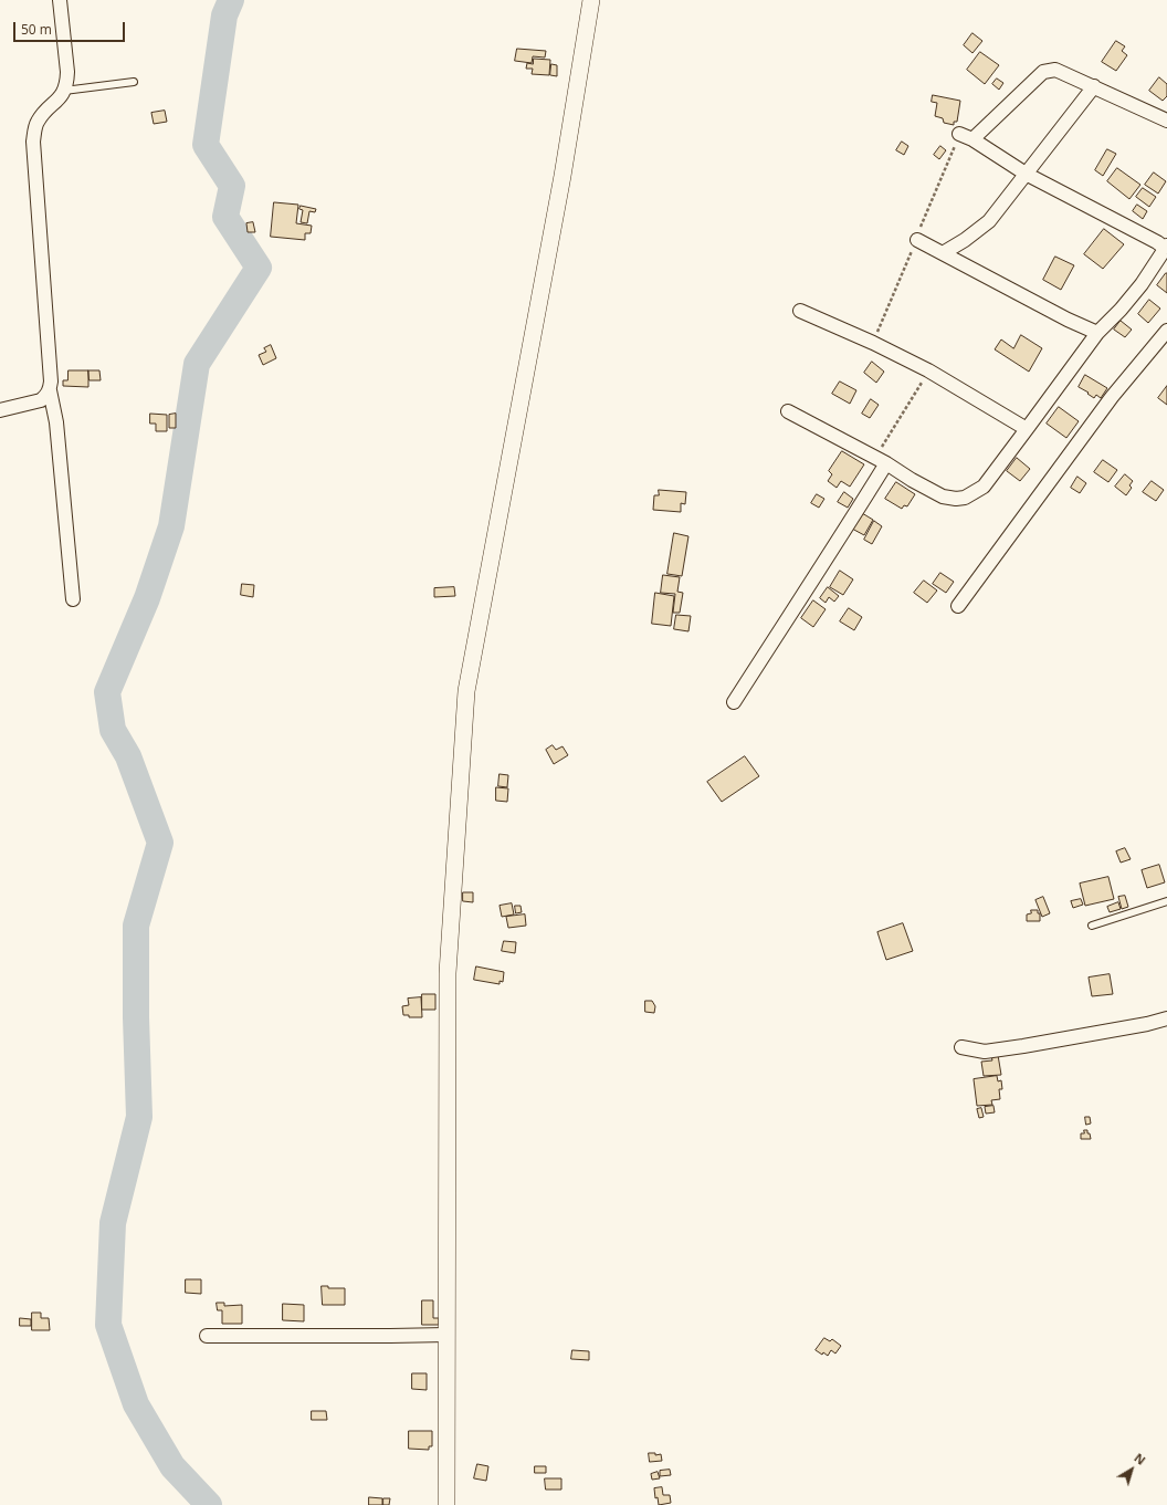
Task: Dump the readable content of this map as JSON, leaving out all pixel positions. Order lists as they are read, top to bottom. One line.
{"scale_bar":"50 m","north":"top right"}
